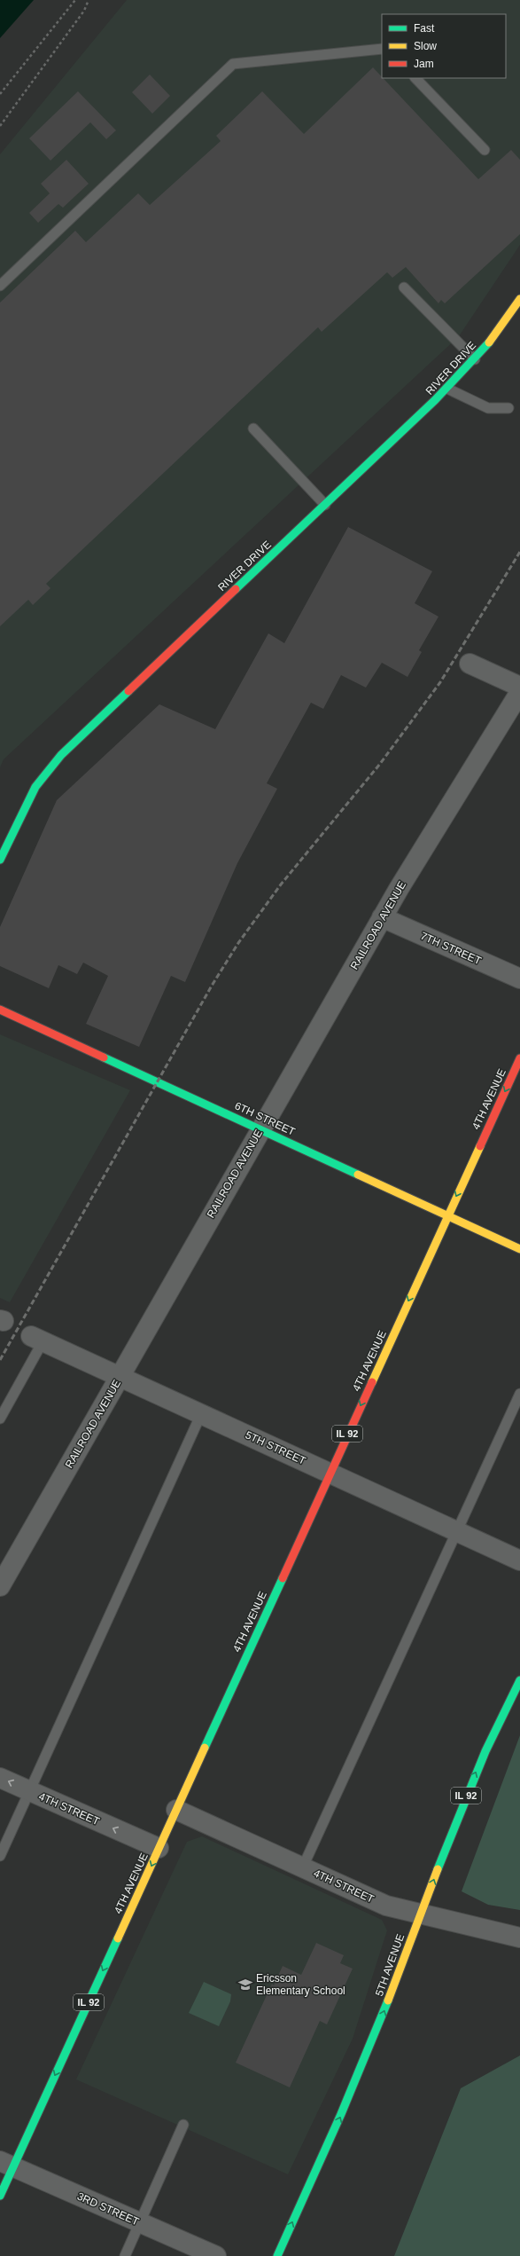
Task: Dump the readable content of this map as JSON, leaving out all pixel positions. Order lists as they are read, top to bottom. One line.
{"streets":{"main road":["RIVER DRIVE","4TH AVENUE","6TH STREET","IL 92","5TH AVENUE"],"street":["RAILROAD AVENUE","7TH STREET","5TH STREET","4TH STREET","3RD STREET"]},"crossings":[["RAILROAD AVENUE","7TH STREET"],["RAILROAD AVENUE","6TH STREET"],["RAILROAD AVENUE","5TH STREET"],["4TH AVENUE","6TH STREET"],["4TH AVENUE","5TH STREET"],["4TH AVENUE","4TH STREET"],["4TH AVENUE","3RD STREET"],["4TH STREET","5TH AVENUE"]],"one_way":["4TH AVENUE","5TH AVENUE"],"places":{"school or university":["Ericsson Elementary School"]},"legend":["Fast","Slow","Jam"]}
